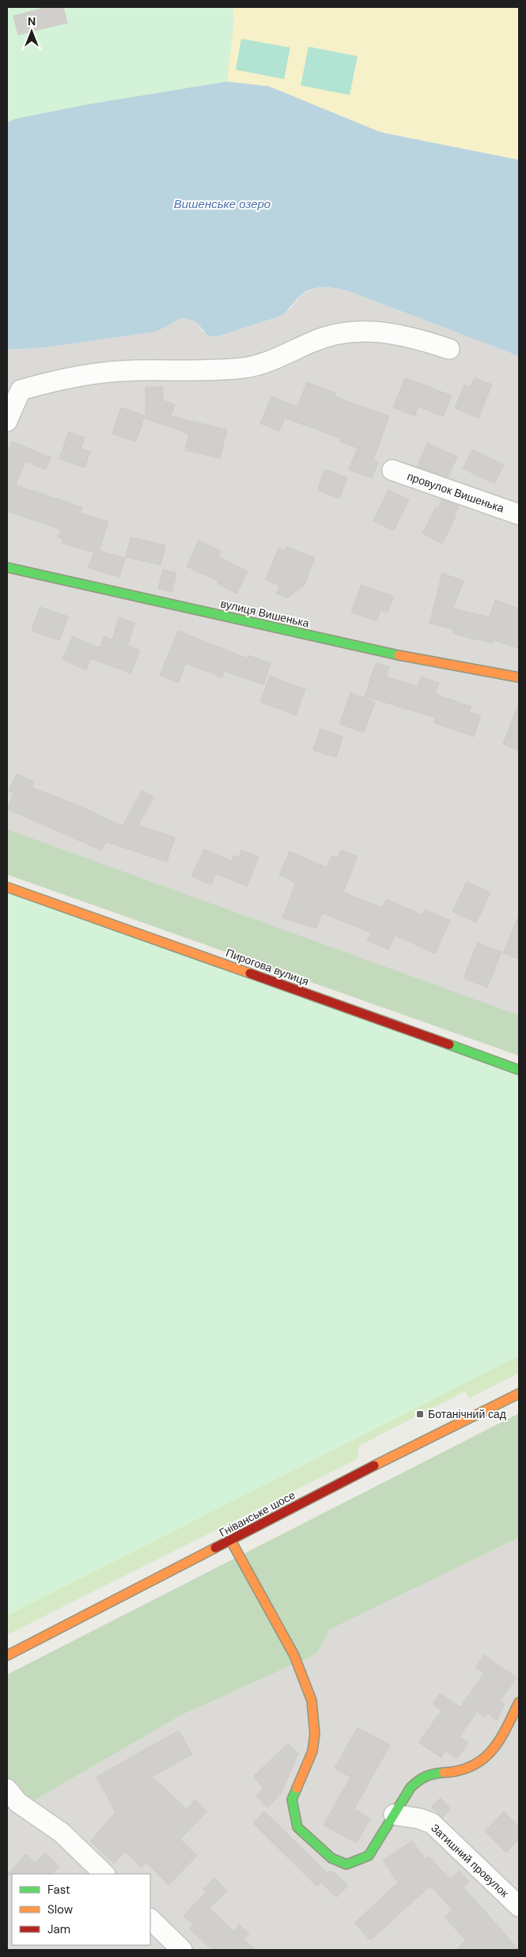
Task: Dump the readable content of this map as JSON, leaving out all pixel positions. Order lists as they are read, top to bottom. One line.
{"streets":{"street":["провулок Вишенька","вулиця Вишенька","Пирогова вулиця","Гніванське шосе","Затишний провулок"]},"water":["Вишенське озеро"],"places":{"transit":["Ботанічний сад"]},"legend":["Fast","Slow","Jam"],"north":"top"}
